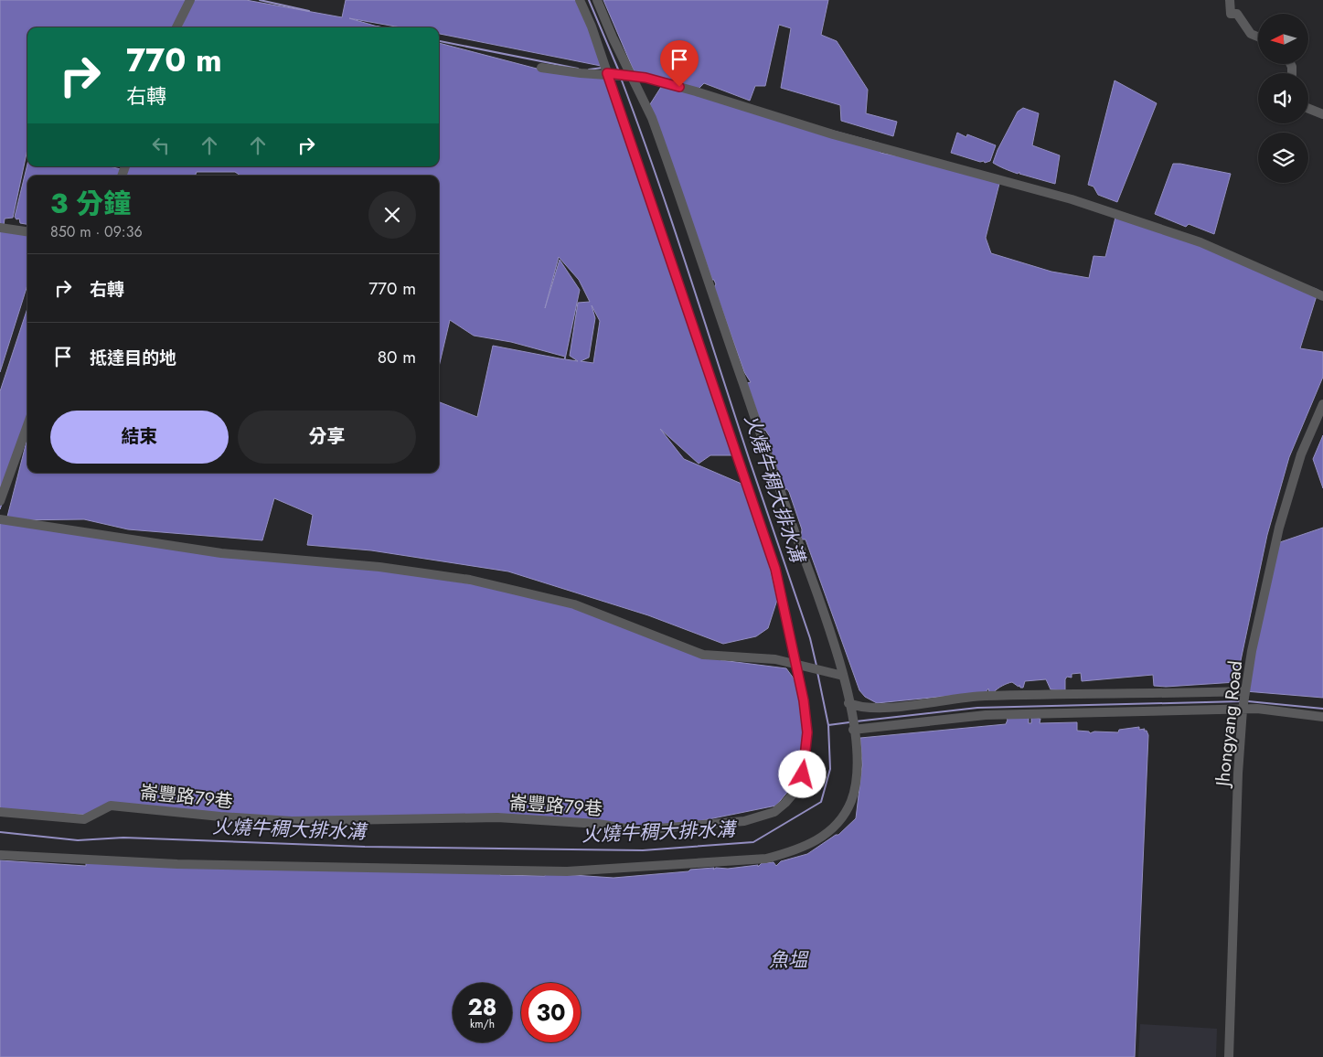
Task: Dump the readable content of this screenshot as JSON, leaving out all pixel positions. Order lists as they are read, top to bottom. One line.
{"streets":{"street":["Jhongyang Road","崙豐路79巷"]},"water":["火燒牛稠大排水溝","魚塭"],"north":"left","page":{"turn":["770 m","右轉"],"heading":["3 分鐘","850 m · 09:36"],"list":[{"name":"右轉","value":"770 m"},{"name":"抵達目的地","value":"80 m"}],"buttons":["結束","分享"],"speed":"28 km/h","limit":"30"}}
